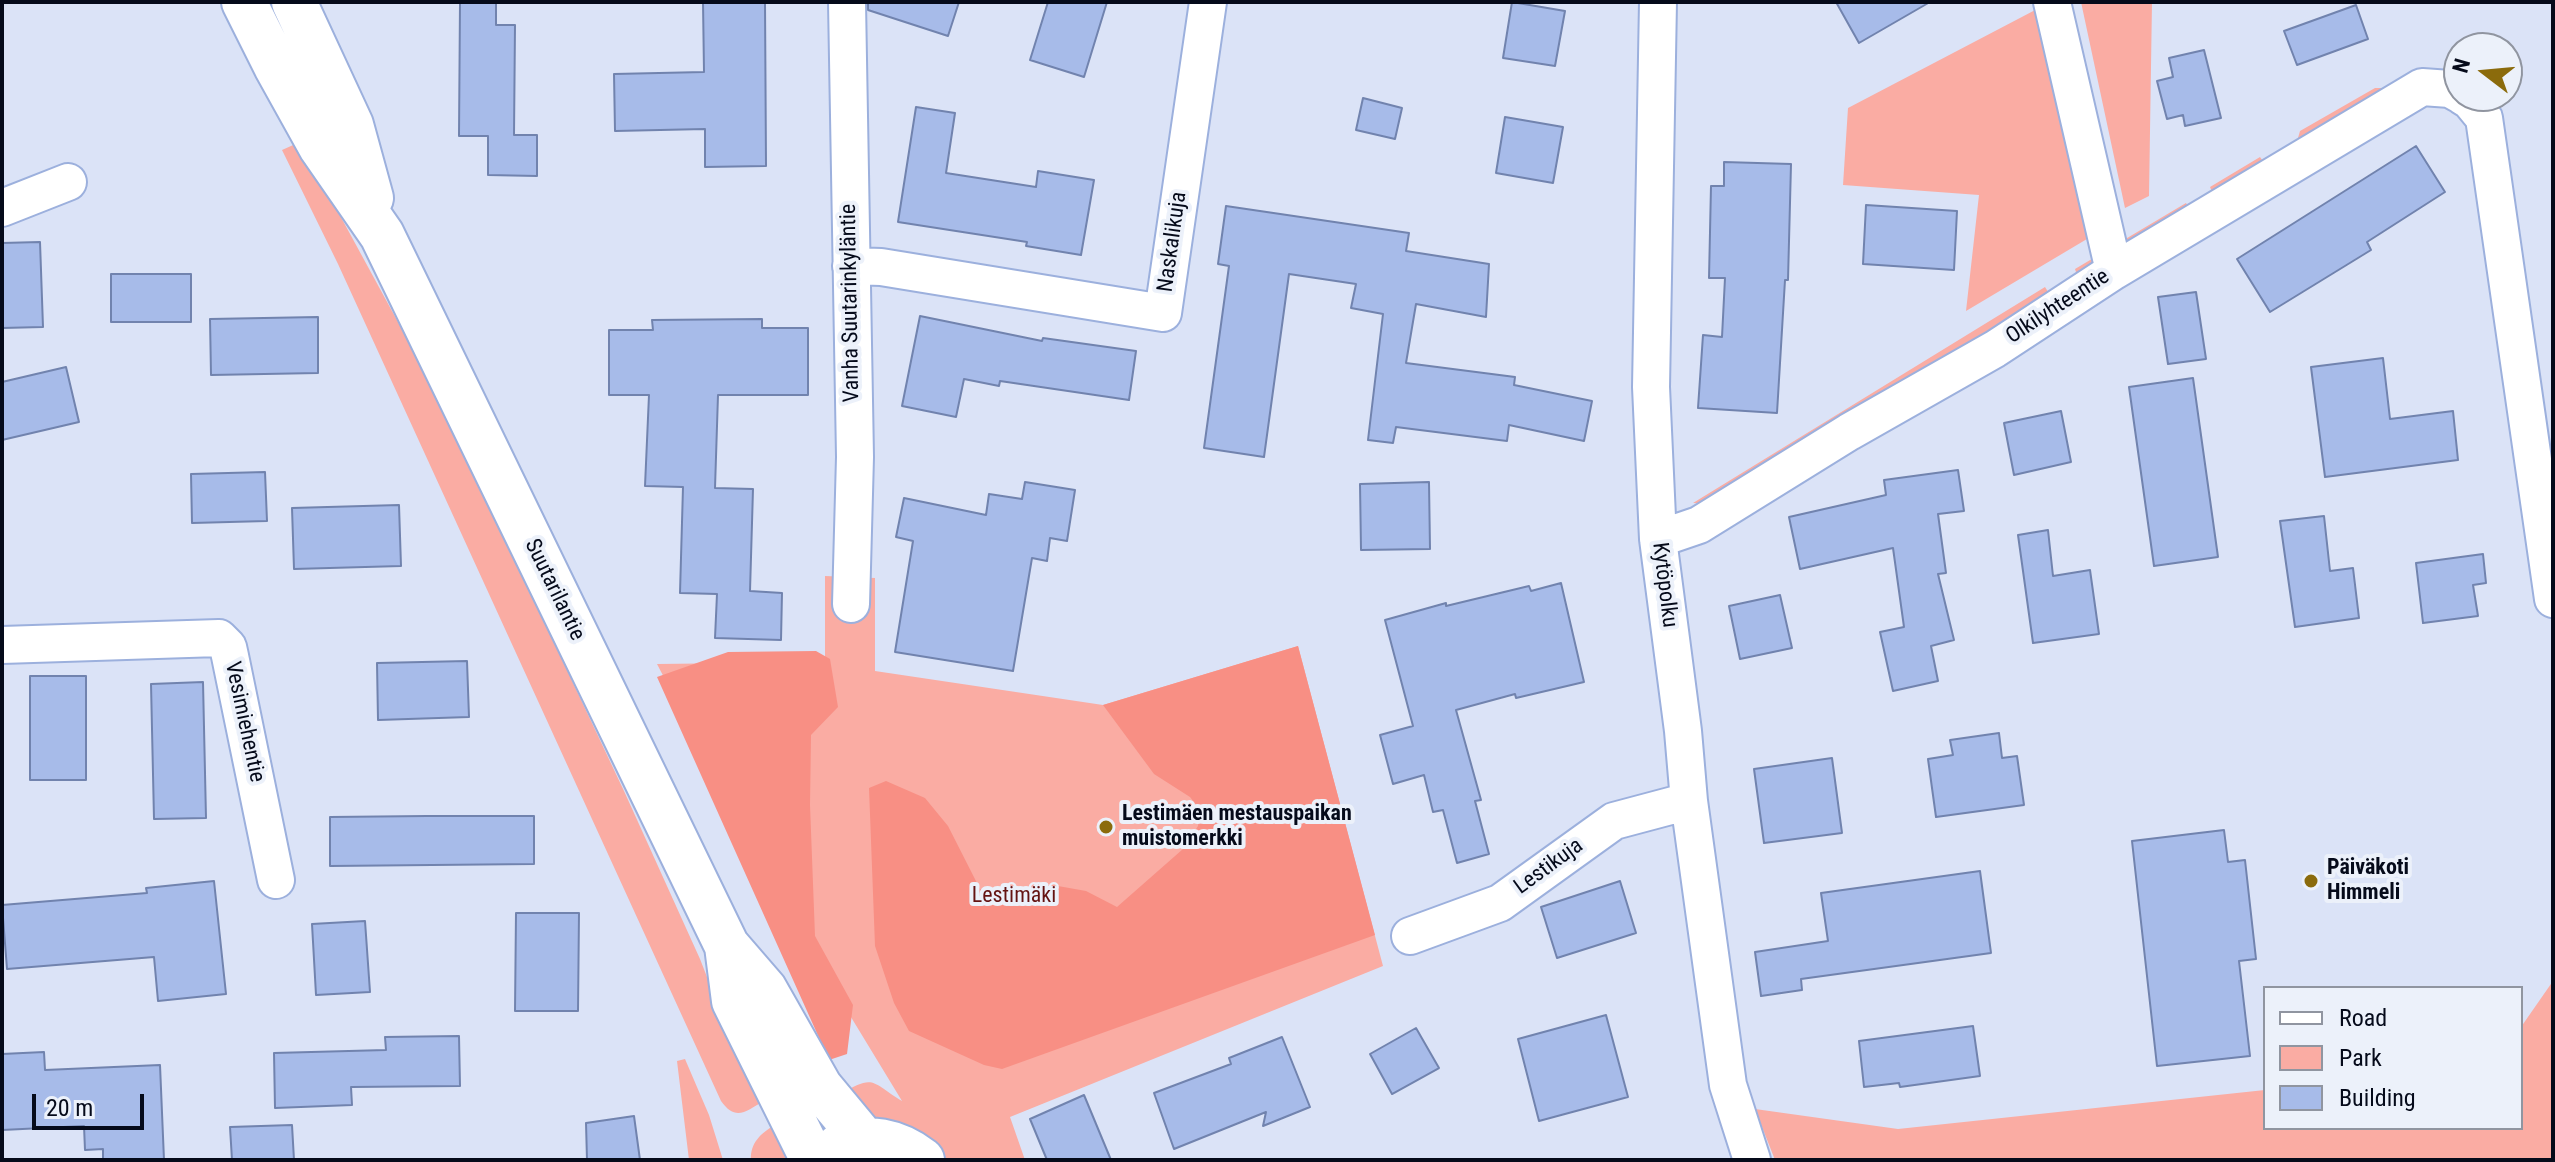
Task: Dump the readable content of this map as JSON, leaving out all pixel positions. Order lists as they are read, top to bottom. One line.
{"streets":{"main road":["Suutarilantie"],"street":["Naskalikuja","Vanha Suutarinkyläntie","Olkilyhteentie","Kytöpolku","Vesimiehentie","Lestikuja"]},"crossings":[["Naskalikuja","Vanha Suutarinkyläntie"],["Olkilyhteentie","Kytöpolku"],["Kytöpolku","Lestikuja"]],"parks":["Lestimäki"],"places":["Lestimäen mestauspaikan muistomerkki","Päiväkoti Himmeli"],"legend":["Road","Park","Building"],"scale_bar":"20 m","north":"left"}
